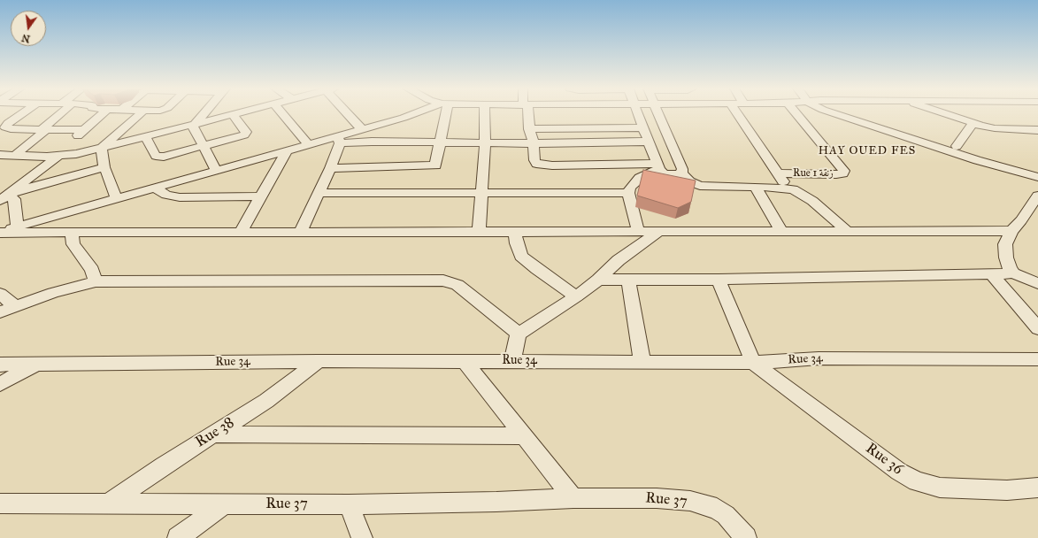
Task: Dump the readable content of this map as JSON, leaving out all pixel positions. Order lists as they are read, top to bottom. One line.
{"streets":{"street":["Rue 1 زنقة","Rue 34","Rue 38","Rue 36","Rue 37"]},"crossings":[["Rue 34","Rue 38"],["Rue 34","Rue 36"],["Rue 38","Rue 37"]],"districts":["HAY OUED FES"],"north":"bottom"}
